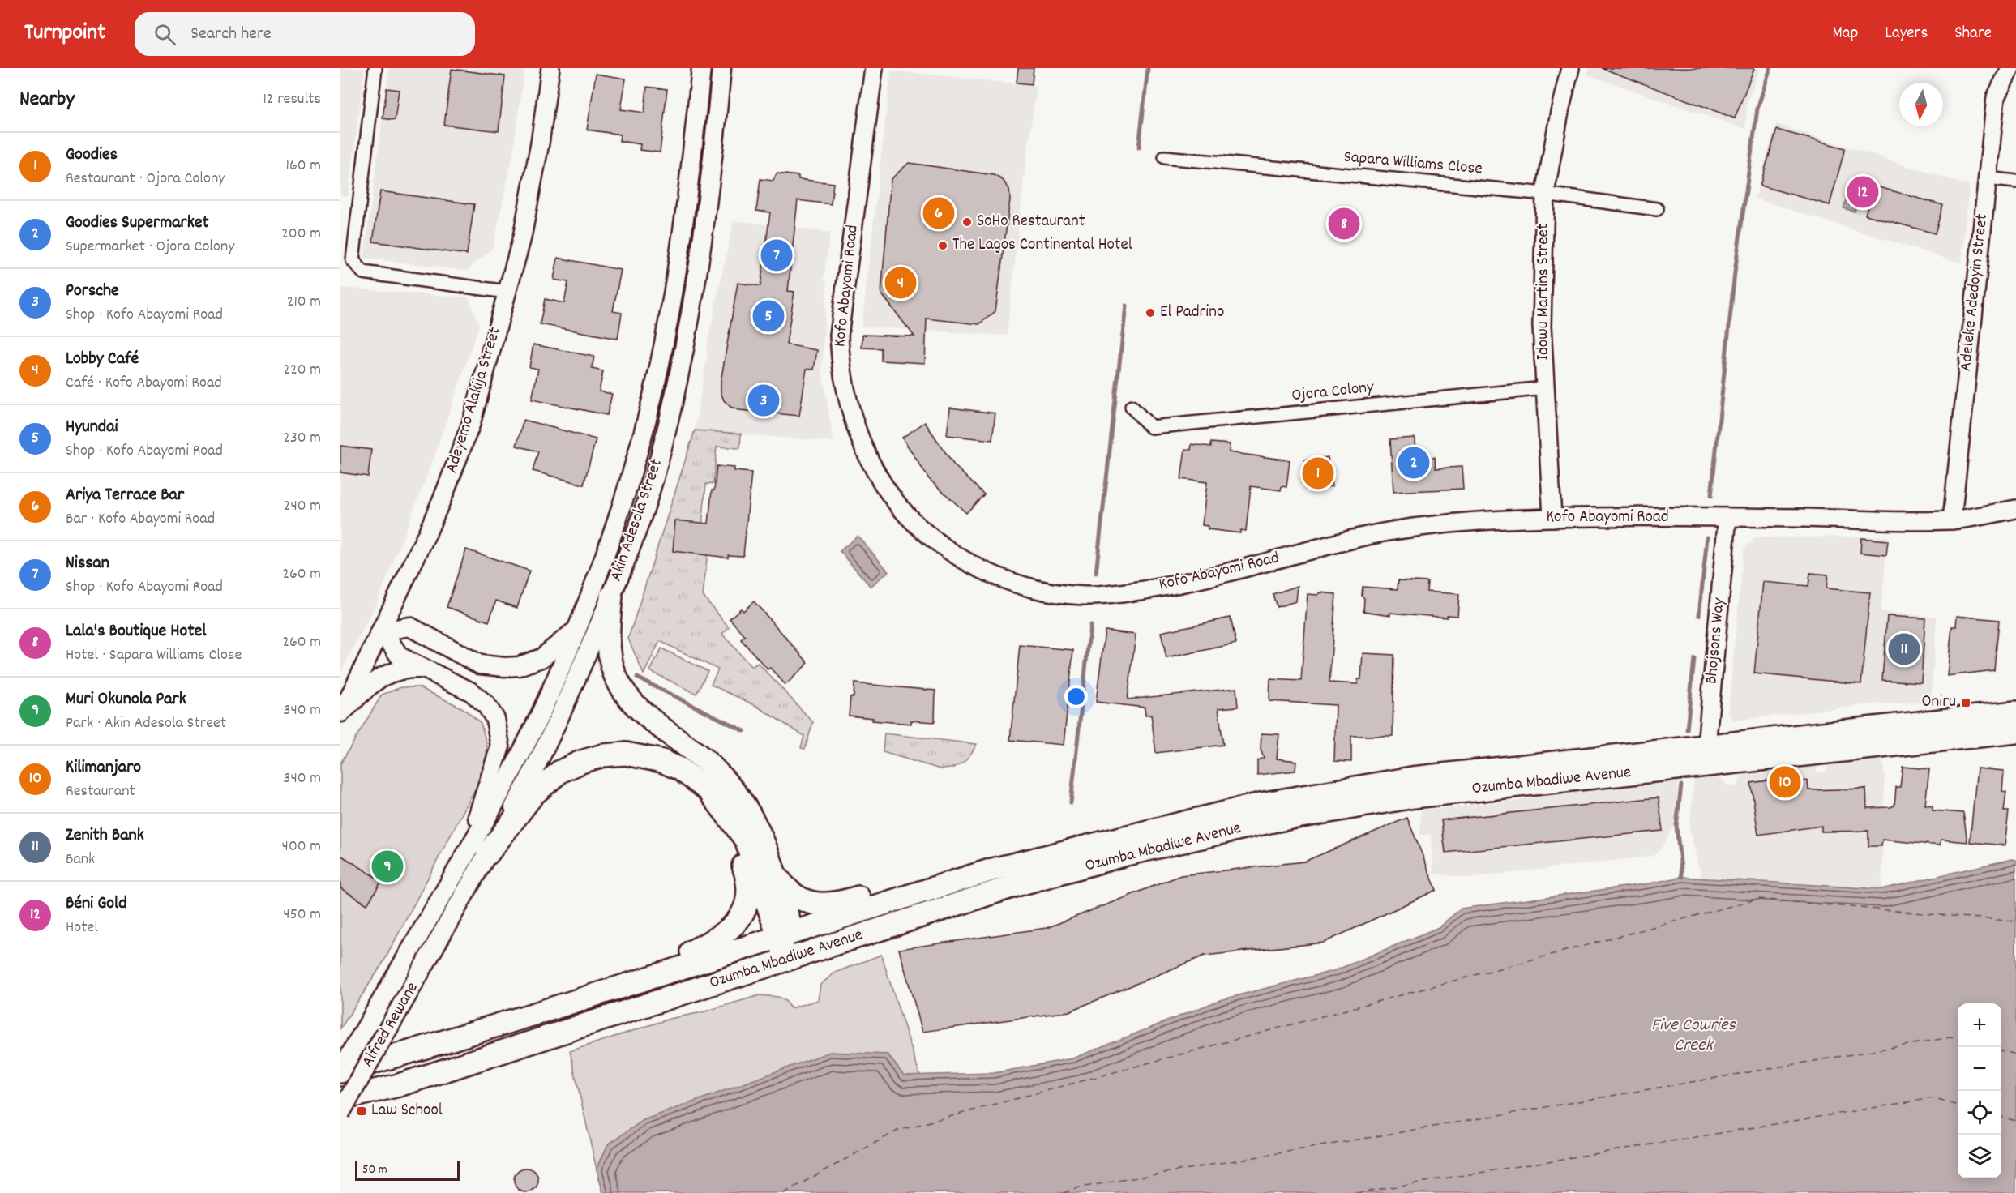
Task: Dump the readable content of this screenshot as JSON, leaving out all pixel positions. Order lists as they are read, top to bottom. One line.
{"streets":{"highway":["Ozumba Mbadiwe Avenue"],"main road":["Akin Adesola Street","Alfred Rewane"],"street":["Sapara Williams Close","Kofo Abayomi Road","Idowu Martins Street","Adeleke Adedoyin Street","Ojora Colony","Adeyemo Alakija Street","Bhojsons Way"]},"crossings":[["Sapara Williams Close","Idowu Martins Street"],["Kofo Abayomi Road","Idowu Martins Street"],["Kofo Abayomi Road","Adeleke Adedoyin Street"],["Kofo Abayomi Road","Bhojsons Way"],["Idowu Martins Street","Ojora Colony"],["Akin Adesola Street","Ozumba Mbadiwe Avenue"],["Akin Adesola Street","Alfred Rewane"],["Bhojsons Way","Ozumba Mbadiwe Avenue"]],"water":["Five Cowries Creek"],"places":{"other":["SoHo Restaurant","The Lagos Continental Hotel","El Padrino"],"transit":["Oniru","Law School"]},"scale_bar":"50 m","north":"bottom","page":{"header":"Turnpoint","search":"Search here","nav":["Map","Layers","Share"],"heading":["Nearby","12 results"],"list":[{"mark":"1","name":"Goodies","note":"Restaurant · Ojora Colony","value":"160 m"},{"mark":"2","name":"Goodies Supermarket","note":"Supermarket · Ojora Colony","value":"200 m"},{"mark":"3","name":"Porsche","note":"Shop · Kofo Abayomi Road","value":"210 m"},{"mark":"4","name":"Lobby Café","note":"Café · Kofo Abayomi Road","value":"220 m"},{"mark":"5","name":"Hyundai","note":"Shop · Kofo Abayomi Road","value":"230 m"},{"mark":"6","name":"Ariya Terrace Bar","note":"Bar · Kofo Abayomi Road","value":"240 m"},{"mark":"7","name":"Nissan","note":"Shop · Kofo Abayomi Road","value":"260 m"},{"mark":"8","name":"Lala's Boutique Hotel","note":"Hotel · Sapara Williams Close","value":"260 m"},{"mark":"9","name":"Muri Okunola Park","note":"Park · Akin Adesola Street","value":"340 m"},{"mark":"10","name":"Kilimanjaro","note":"Restaurant","value":"340 m"},{"mark":"11","name":"Zenith Bank","note":"Bank","value":"400 m"},{"mark":"12","name":"Béni Gold","note":"Hotel","value":"450 m"}],"pins":["12","6","8","7","4","5","3","2","1","11","10","9"],"map_buttons":["+","−"],"scale":"50 m"}}
